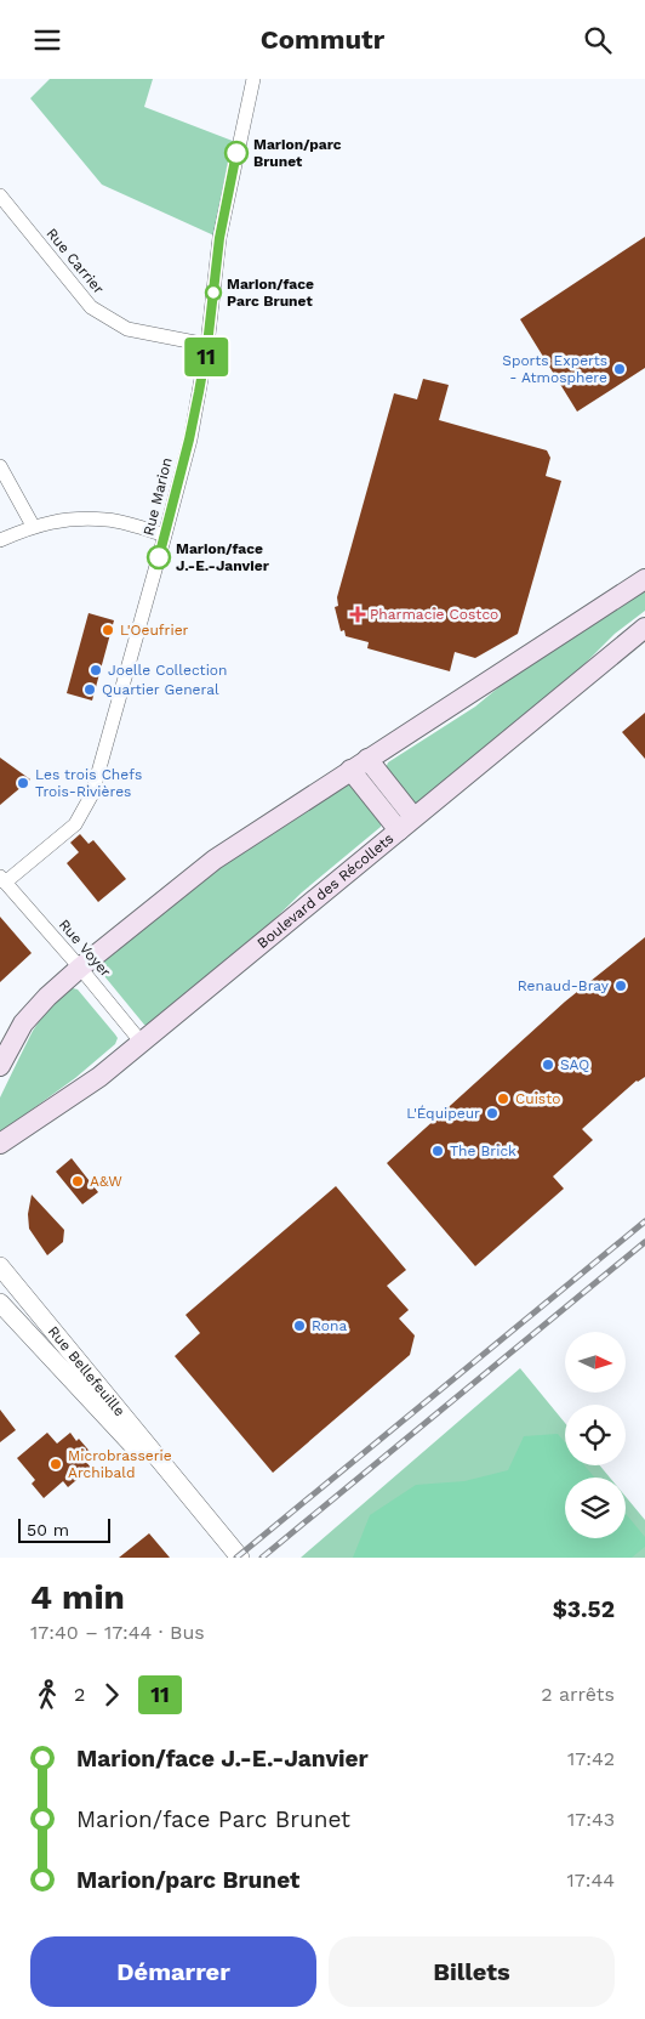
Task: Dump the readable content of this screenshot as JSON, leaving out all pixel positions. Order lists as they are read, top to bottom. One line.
{"streets":{"main road":["Boulevard des Récollets"],"street":["Rue Carrier","Rue Marion","Rue Voyer","Rue Bellefeuille"]},"crossings":[["Rue Carrier","Rue Marion"],["Rue Marion","Rue Voyer"],["Boulevard des Récollets","Rue Voyer"]],"places":{"other":["Marion/parc Brunet","Marion/face Parc Brunet","Sports Experts - Atmosphere","Marion/face J.-E.-Janvier","L'Oeufrier","Joelle Collection","Quartier General","Les trois Chefs Trois-Rivières","Renaud-Bray","SAQ","Cuisto","L'Équipeur","The Brick","A&W","Rona","Microbrasserie Archibald"],"health":["Pharmacie Costco"]},"lines":["bus line 11"],"scale_bar":"50 m","north":"right","page":{"header":"Commutr","on_map":"11","scale":"50 m","heading":["4 min","17:40 – 17:44 · Bus","$3.52"],"legs":["2","11","2 arrêts"],"list":[{"name":"Marion/face J.-E.-Janvier","value":"17:42"},{"name":"Marion/face Parc Brunet","value":"17:43"},{"name":"Marion/parc Brunet","value":"17:44"}],"buttons":["Démarrer","Billets"]}}
